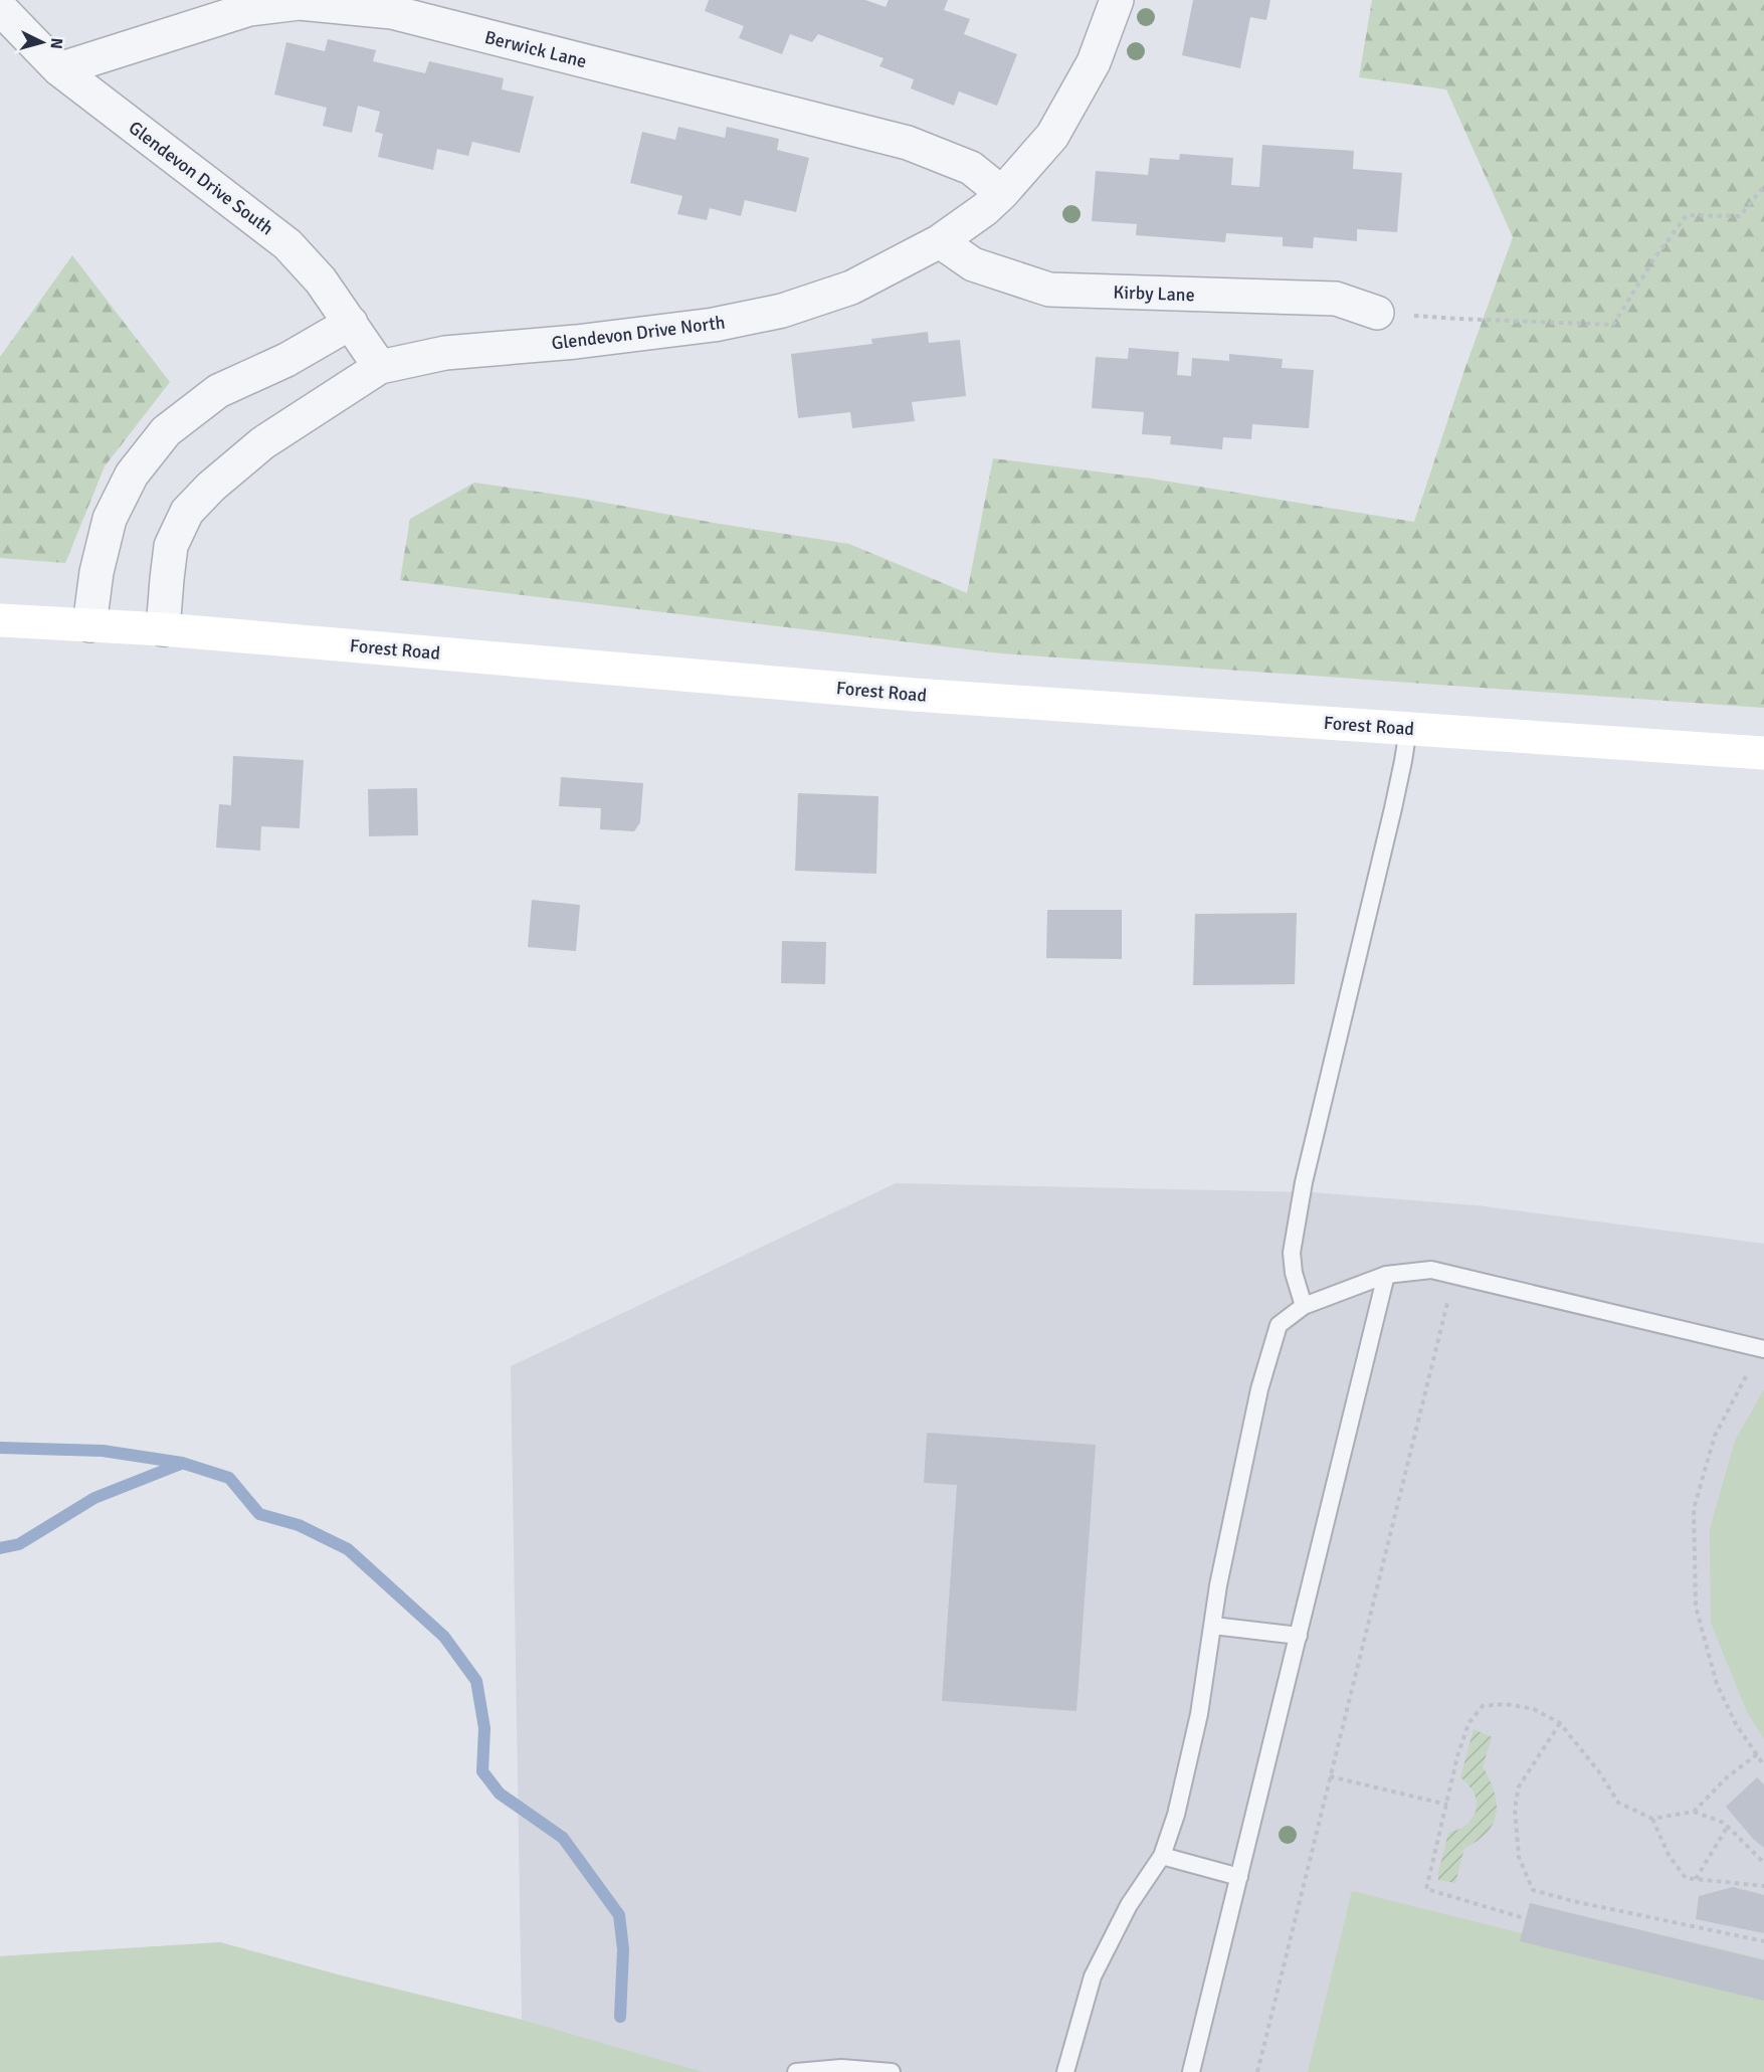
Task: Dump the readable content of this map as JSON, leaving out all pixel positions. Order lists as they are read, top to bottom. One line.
{"streets":{"main road":["Forest Road"],"street":["Berwick Lane","Glendevon Drive South","Kirby Lane","Glendevon Drive North"]},"crossings":[["Berwick Lane","Glendevon Drive South"],["Berwick Lane","Glendevon Drive North"],["Glendevon Drive South","Glendevon Drive North"],["Kirby Lane","Glendevon Drive North"],["Glendevon Drive North","Forest Road"]],"north":"right"}
